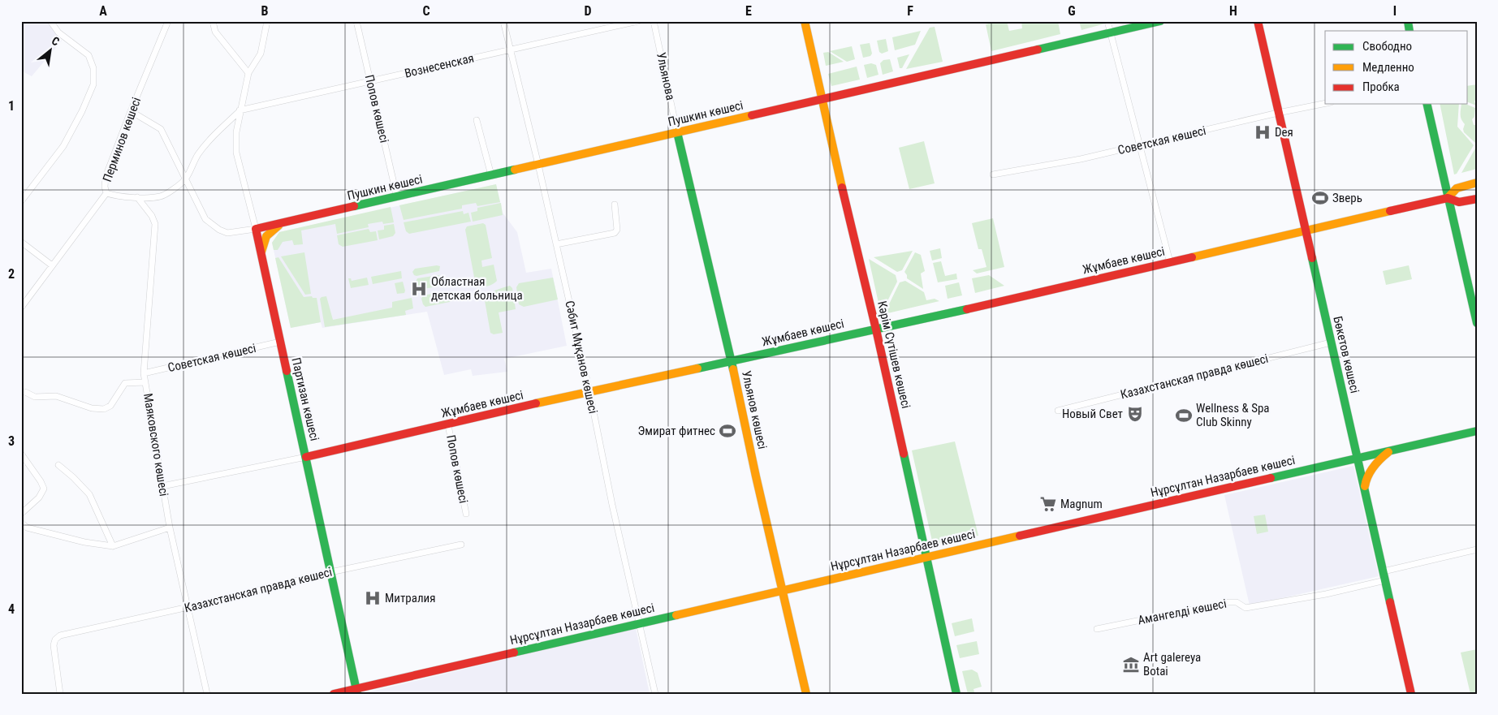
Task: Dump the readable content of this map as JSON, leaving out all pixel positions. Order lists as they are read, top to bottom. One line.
{"streets":{"street":["Вознесенская","Ульянова","Попов көшесі","Пушкин көшесі","Перминов көшесі","Советская көшесі","Жұмбаев көшесі","Кәрім Сүтішев көшесі","Бөкетов көшесі","Сәбит Мұқанов көшесі","Казахстанская правда көшесі","Партизан көшесі","Ульянов көшесі","Маяковского көшесі","Нұрсұлтан Назарбаев көшесі","Амангелді көшесі"]},"crossings":[["Вознесенская","Попов көшесі"],["Вознесенская","Сәбит Мұқанов көшесі"],["Вознесенская","Партизан көшесі"],["Ульянова","Пушкин көшесі"],["Ульянова","Ульянов көшесі"],["Попов көшесі","Пушкин көшесі"],["Попов көшесі","Жұмбаев көшесі"],["Пушкин көшесі","Кәрім Сүтішев көшесі"],["Пушкин көшесі","Сәбит Мұқанов көшесі"],["Пушкин көшесі","Партизан көшесі"],["Пушкин көшесі","Ульянов көшесі"],["Советская көшесі","Бөкетов көшесі"],["Советская көшесі","Партизан көшесі"],["Советская көшесі","Маяковского көшесі"],["Жұмбаев көшесі","Кәрім Сүтішев көшесі"],["Жұмбаев көшесі","Бөкетов көшесі"],["Жұмбаев көшесі","Сәбит Мұқанов көшесі"],["Жұмбаев көшесі","Партизан көшесі"],["Жұмбаев көшесі","Ульянов көшесі"],["Жұмбаев көшесі","Маяковского көшесі"],["Кәрім Сүтішев көшесі","Нұрсұлтан Назарбаев көшесі"],["Бөкетов көшесі","Казахстанская правда көшесі"],["Бөкетов көшесі","Нұрсұлтан Назарбаев көшесі"],["Бөкетов көшесі","Амангелді көшесі"],["Сәбит Мұқанов көшесі","Нұрсұлтан Назарбаев көшесі"],["Казахстанская правда көшесі","Партизан көшесі"],["Казахстанская правда көшесі","Маяковского көшесі"],["Партизан көшесі","Нұрсұлтан Назарбаев көшесі"],["Ульянов көшесі","Нұрсұлтан Назарбаев көшесі"]],"places":{"hospital":["Deя","Областная детская больница","Митралия"],"sports":["Зверь","Wellness & Spa Club Skinny","Эмират фитнес"],"theatre":["Новый Свет"],"supermarket":["Magnum"],"museum":["Art galereya Botai"]},"legend":["Свободно","Медленно","Пробка"],"north":"top right","grid":{"columns":["A","B","C","D","E","F","G","H","I"],"rows":["1","2","3","4"]}}
